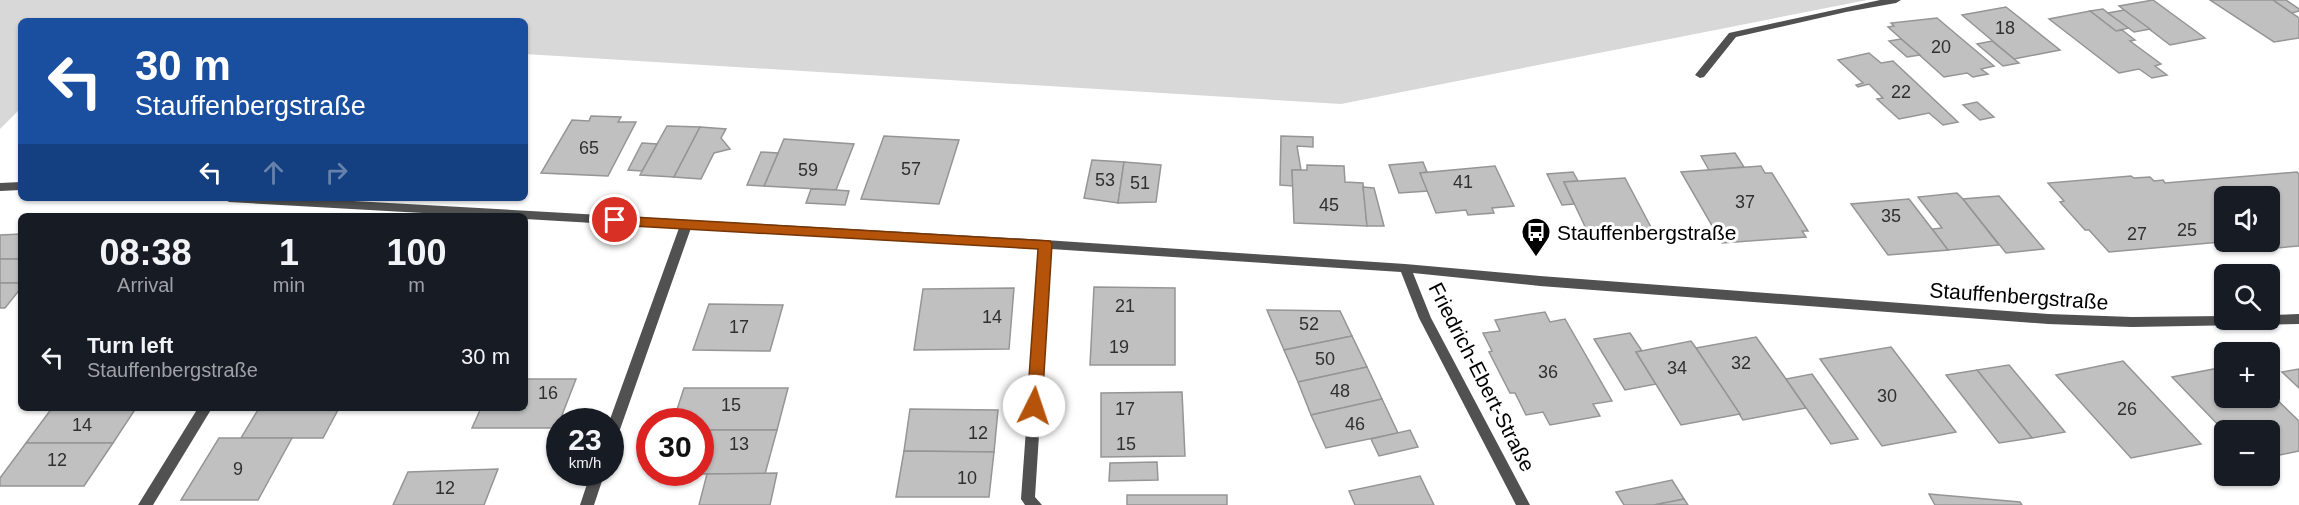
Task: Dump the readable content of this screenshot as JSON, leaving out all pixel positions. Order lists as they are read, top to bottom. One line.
{"streets":{"street":["Stauffenbergstraße","Friedrich-Ebert-Straße"]},"crossings":[["Stauffenbergstraße","Friedrich-Ebert-Straße"]],"places":{"bus stop":["Stauffenbergstraße"]},"house_numbers":["18","20","22","65","57","59","53","41","51","37","45","35","25","27","21","14","52","17","19","50","32","34","36","48","16","30","15","17","26","46","14","12","13","15","12","9","10","12"],"page":{"turn":["30 m","Stauffenbergstraße"],"map_buttons":["+","−"],"eta":["08:38","Arrival","1","min","100","m"],"list":[{"name":"Turn left","note":"Stauffenbergstraße","value":"30 m"}],"speed":"23 km/h","limit":"30"}}
